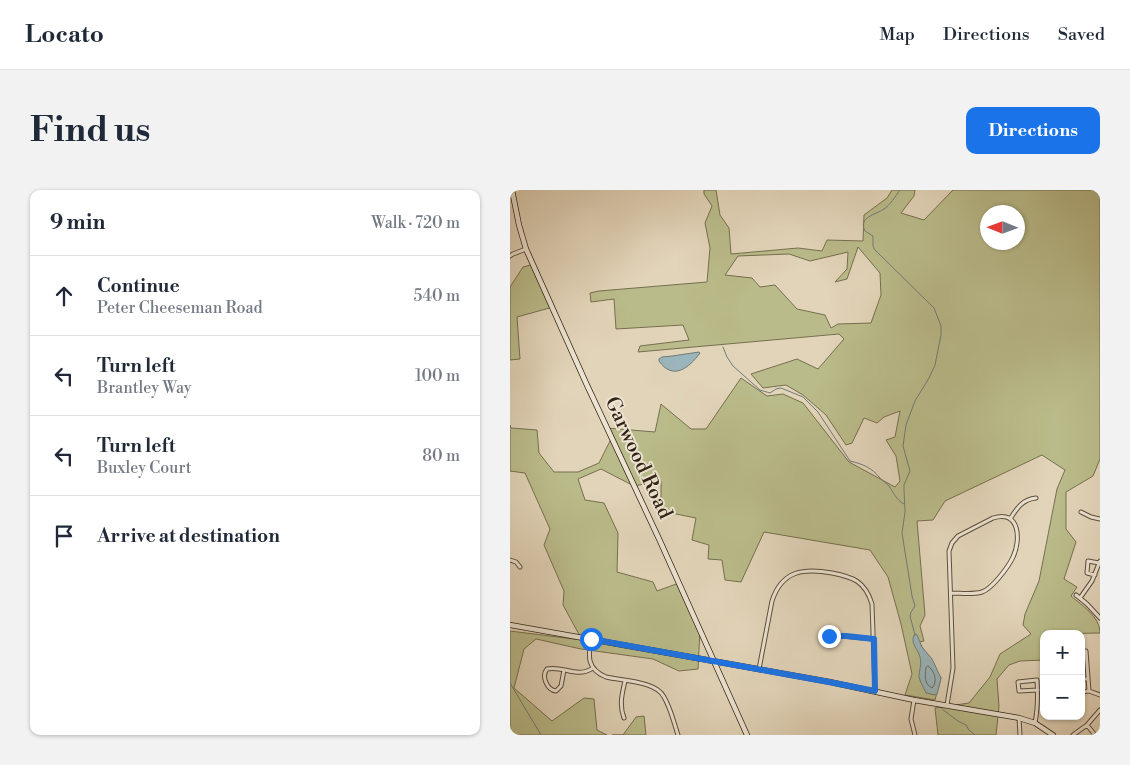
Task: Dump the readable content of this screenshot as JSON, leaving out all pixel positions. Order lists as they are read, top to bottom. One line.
{"streets":{"street":["Garwood Road"]},"north":"left","page":{"header":"Locato","nav":["Map","Directions","Saved"],"buttons":"Directions","title":"Find us","heading":["9 min","Walk · 720 m"],"list":[["Continue","Peter Cheeseman Road","540 m"],["Turn left","Brantley Way","100 m"],["Turn left","Buxley Court","80 m"],"Arrive at destination"],"map_buttons":["+","−"]}}
